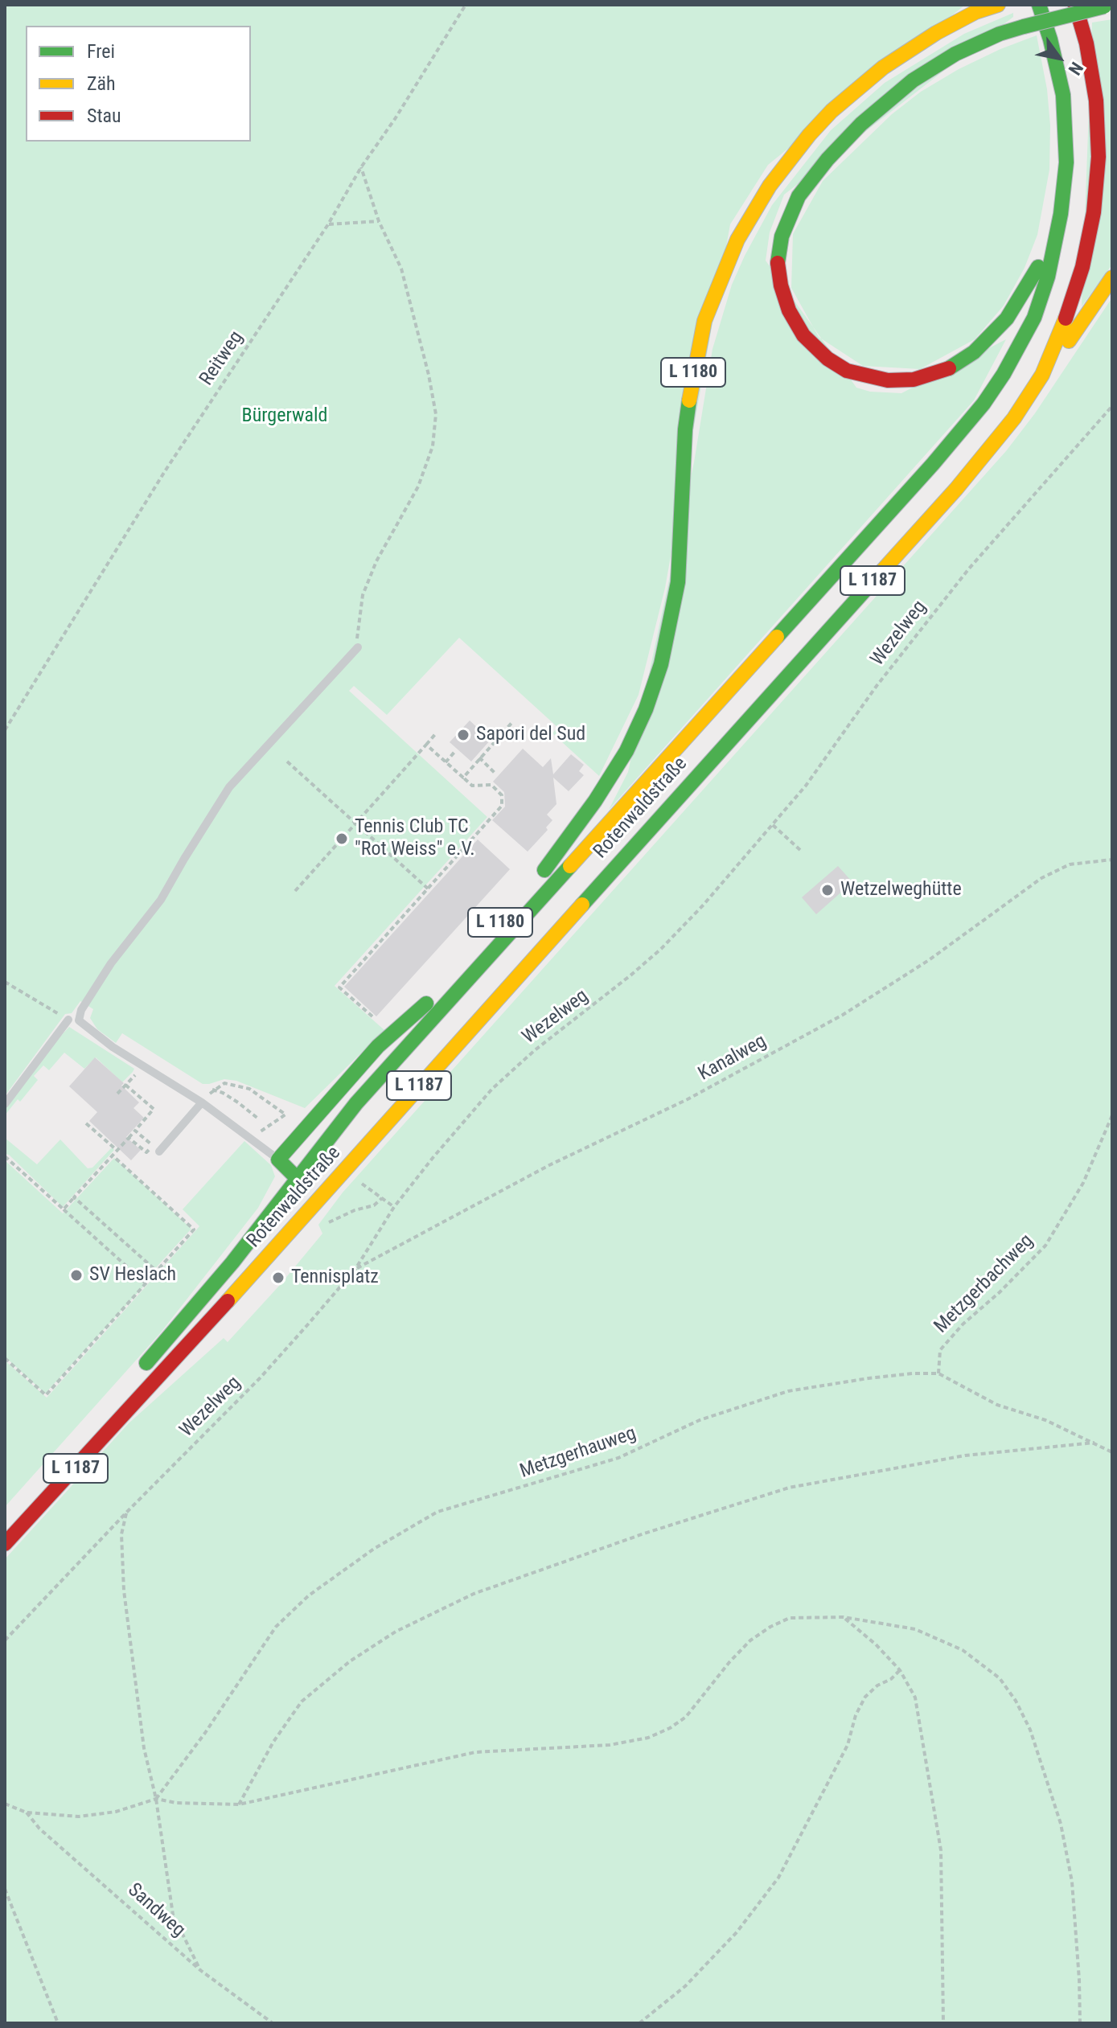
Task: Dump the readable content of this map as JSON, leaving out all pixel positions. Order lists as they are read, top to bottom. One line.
{"streets":{"highway":["L 1180","L 1187","Rotenwaldstraße"],"path":["Reitweg","Wezelweg","Kanalweg","Metzgerbachweg","Metzgerhauweg","Sandweg"]},"crossings":[["L 1180","Rotenwaldstraße"],["L 1187","Rotenwaldstraße"],["Wezelweg","Kanalweg"],["Metzgerbachweg","Metzgerhauweg"]],"parks":["Bürgerwald"],"places":["Sapori del Sud","Tennis Club TC \"Rot Weiss\" e.V.","Wetzelweghütte","SV Heslach","Tennisplatz"],"legend":["Frei","Zäh","Stau"],"north":"bottom right"}
